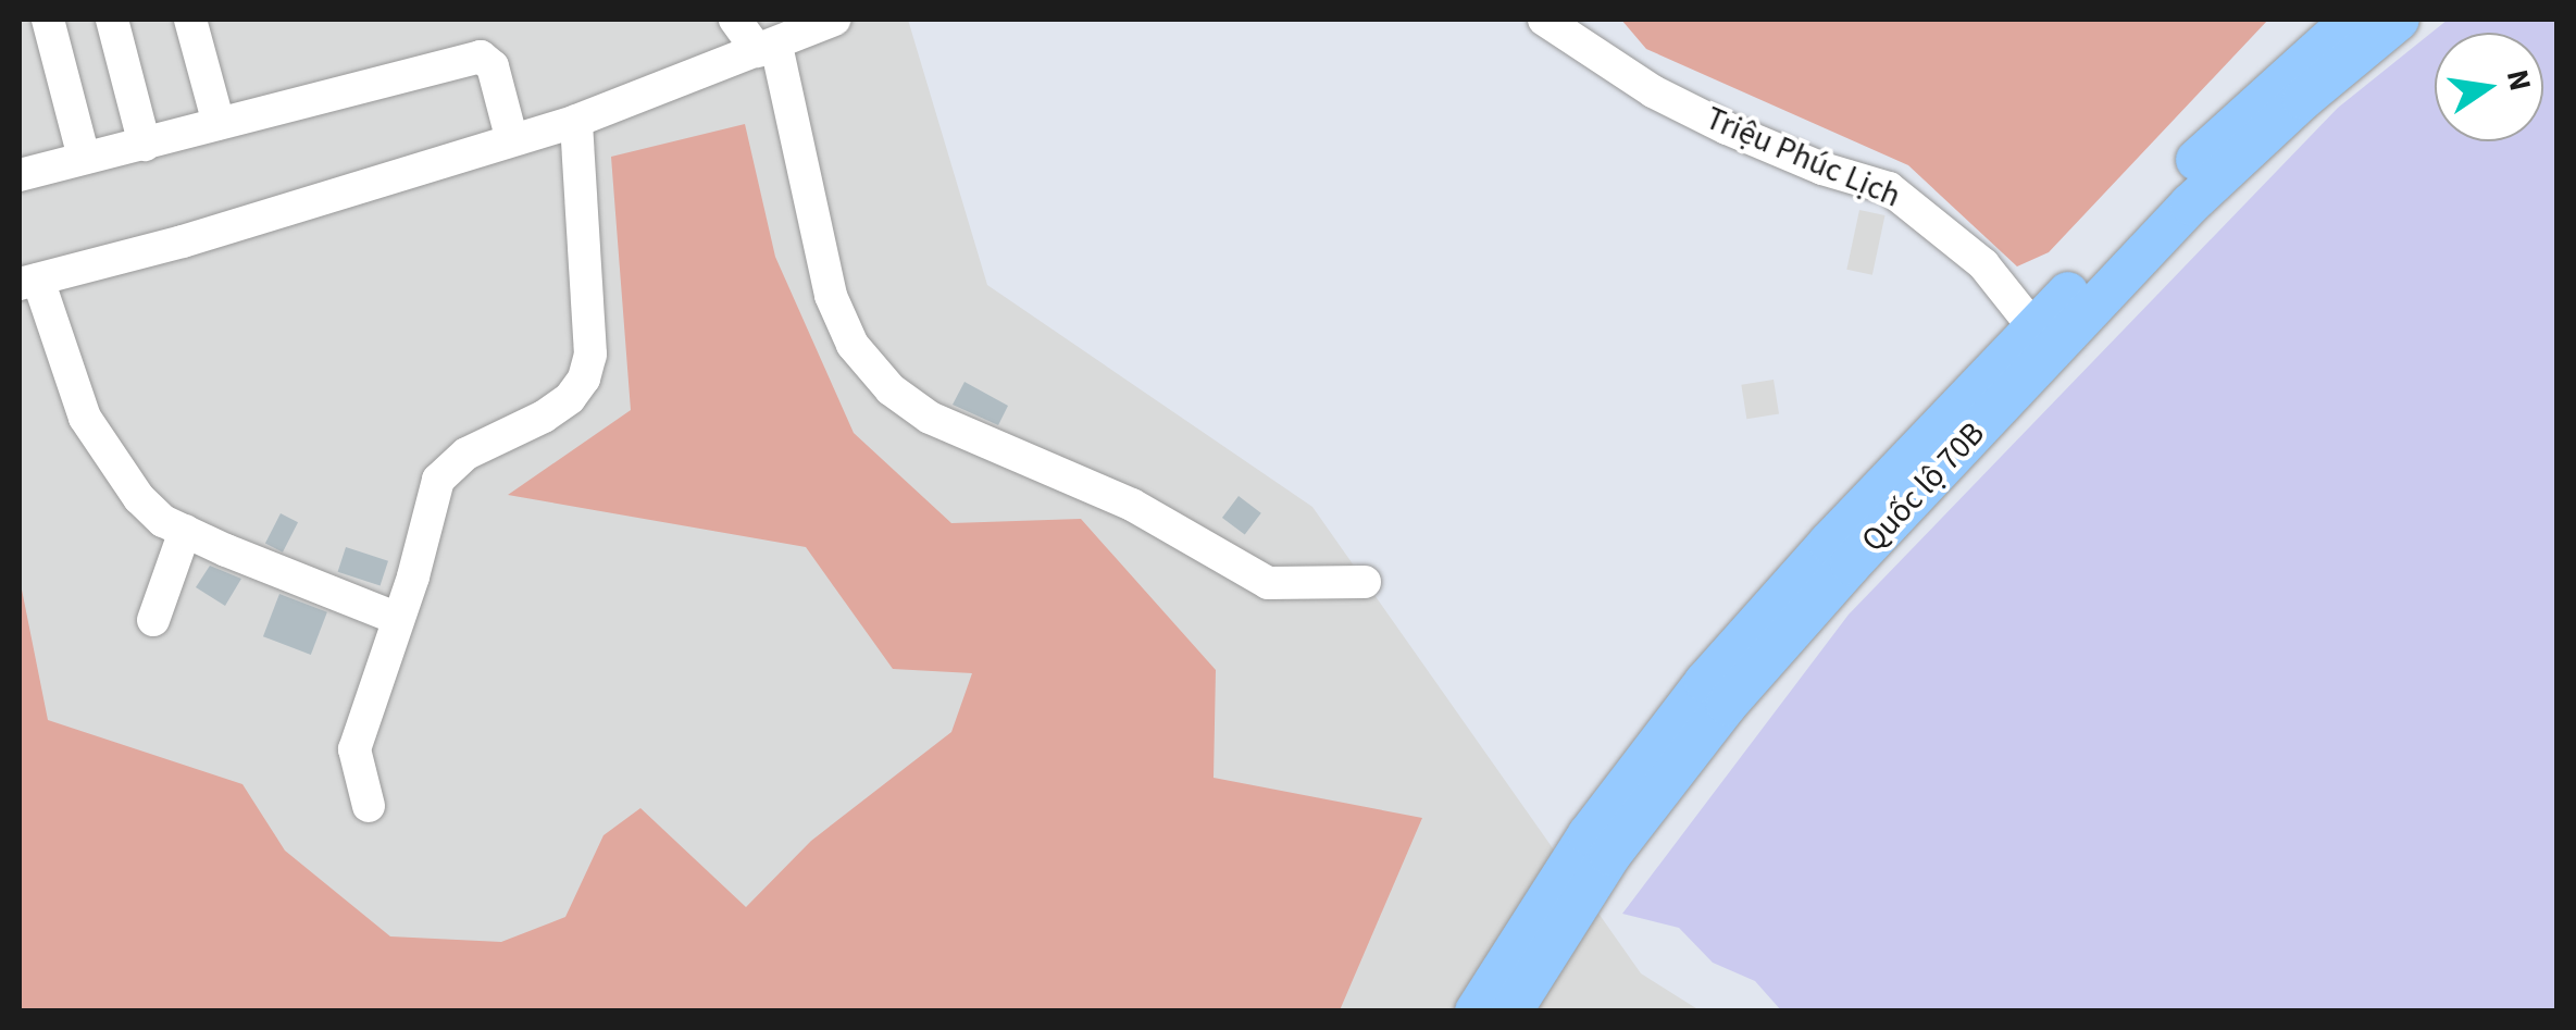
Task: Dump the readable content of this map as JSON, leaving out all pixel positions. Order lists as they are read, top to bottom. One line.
{"streets":{"main road":["Quốc lộ 70B"],"street":["Triệu Phúc Lịch"]},"crossings":[["Triệu Phúc Lịch","Quốc lộ 70B"]],"north":"right"}
